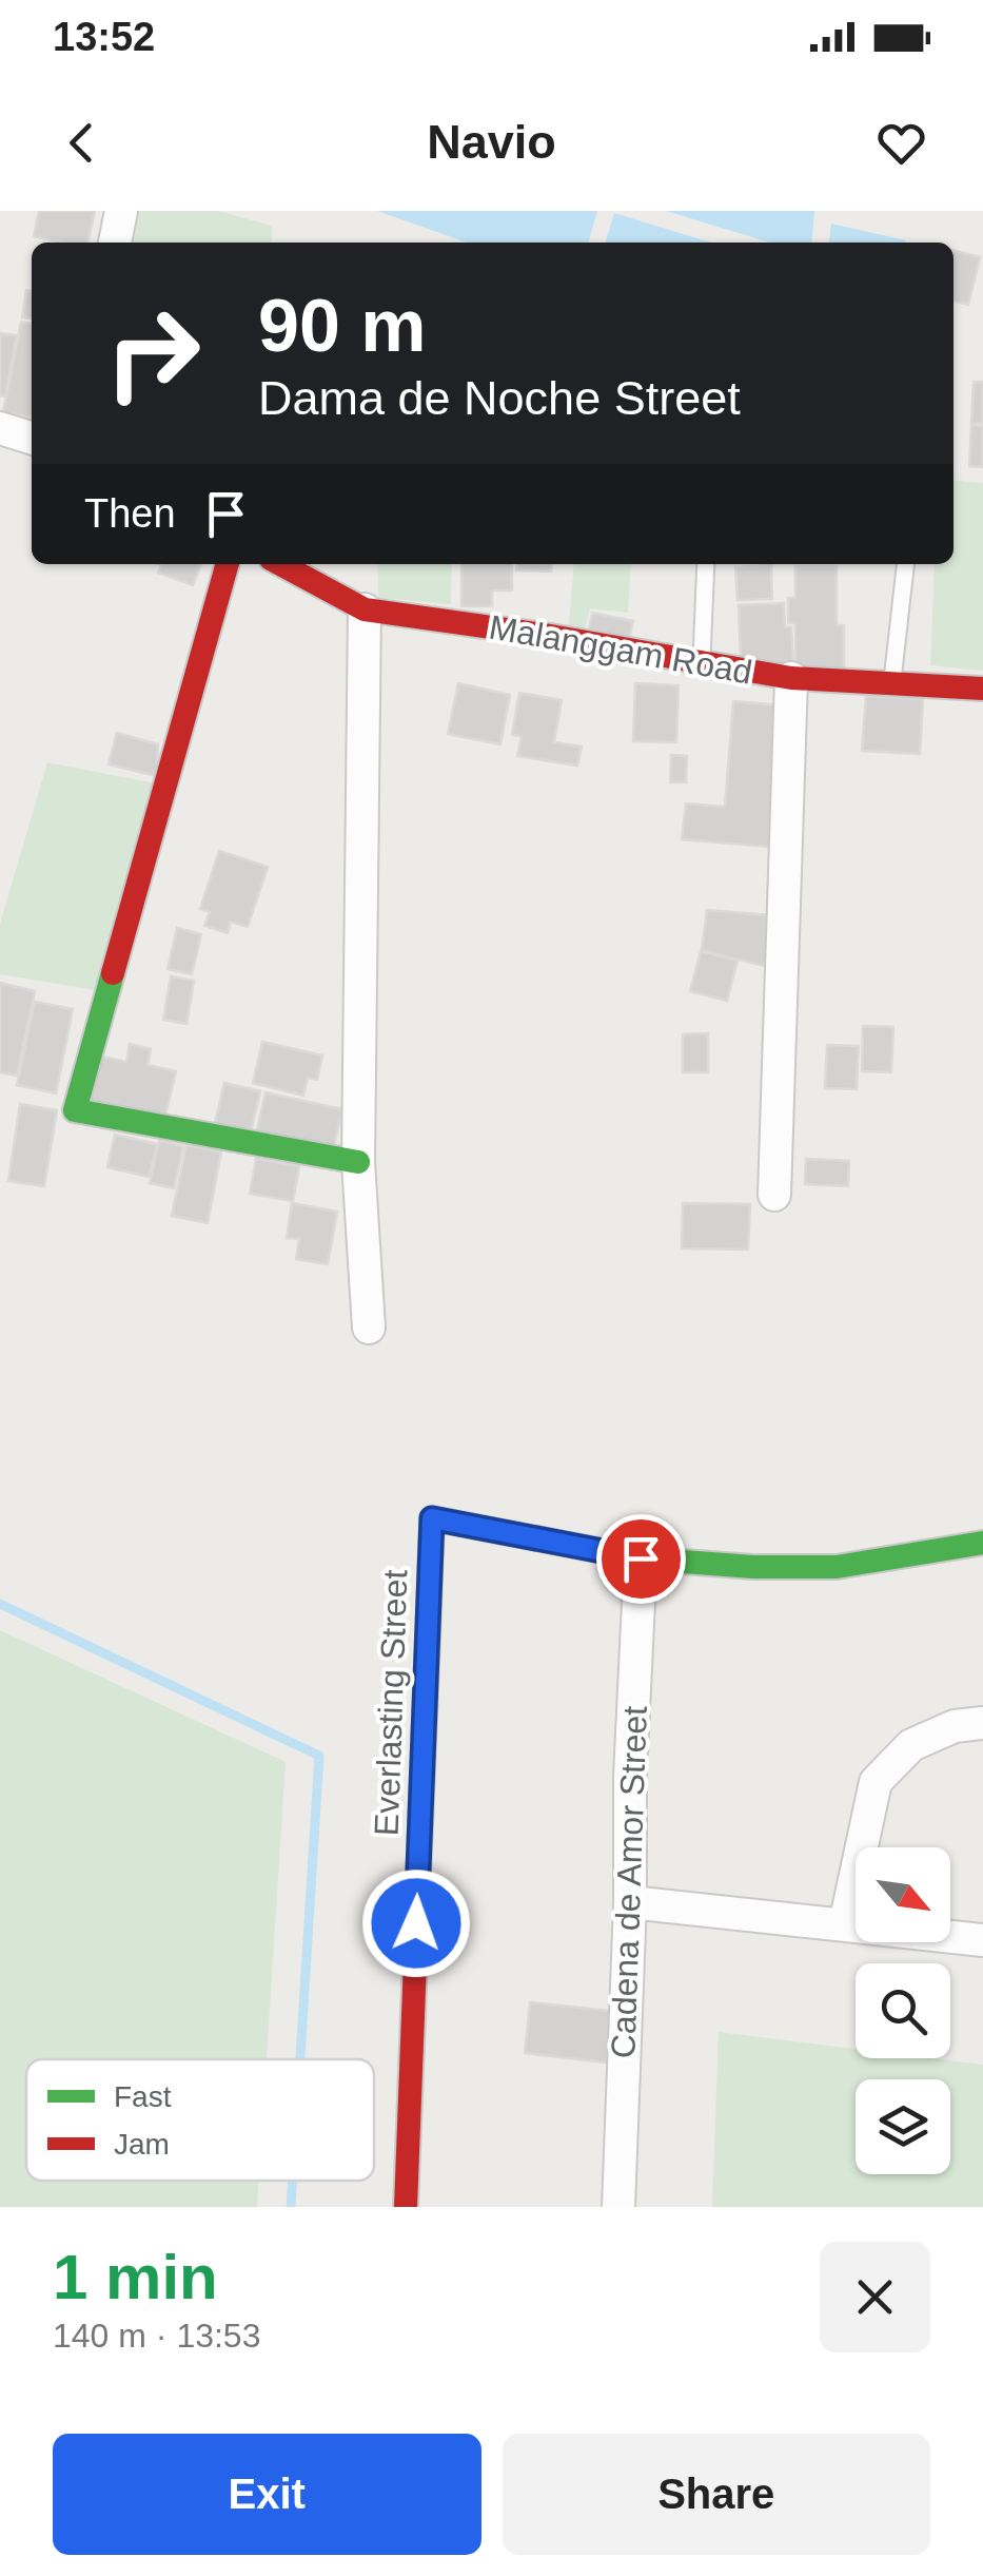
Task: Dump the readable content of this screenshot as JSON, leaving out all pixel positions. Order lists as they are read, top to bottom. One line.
{"streets":{"street":["Malanggam Road","Everlasting Street","Cadena de Amor Street"]},"crossings":[["Everlasting Street","Cadena de Amor Street"]],"legend":["Fast","Jam"],"north":"bottom right","page":{"status":"13:52","header":"Navio","turn":["90 m","Dama de Noche Street"],"then":"Then","heading":["1 min","140 m · 13:53"],"buttons":["Exit","Share"]}}
